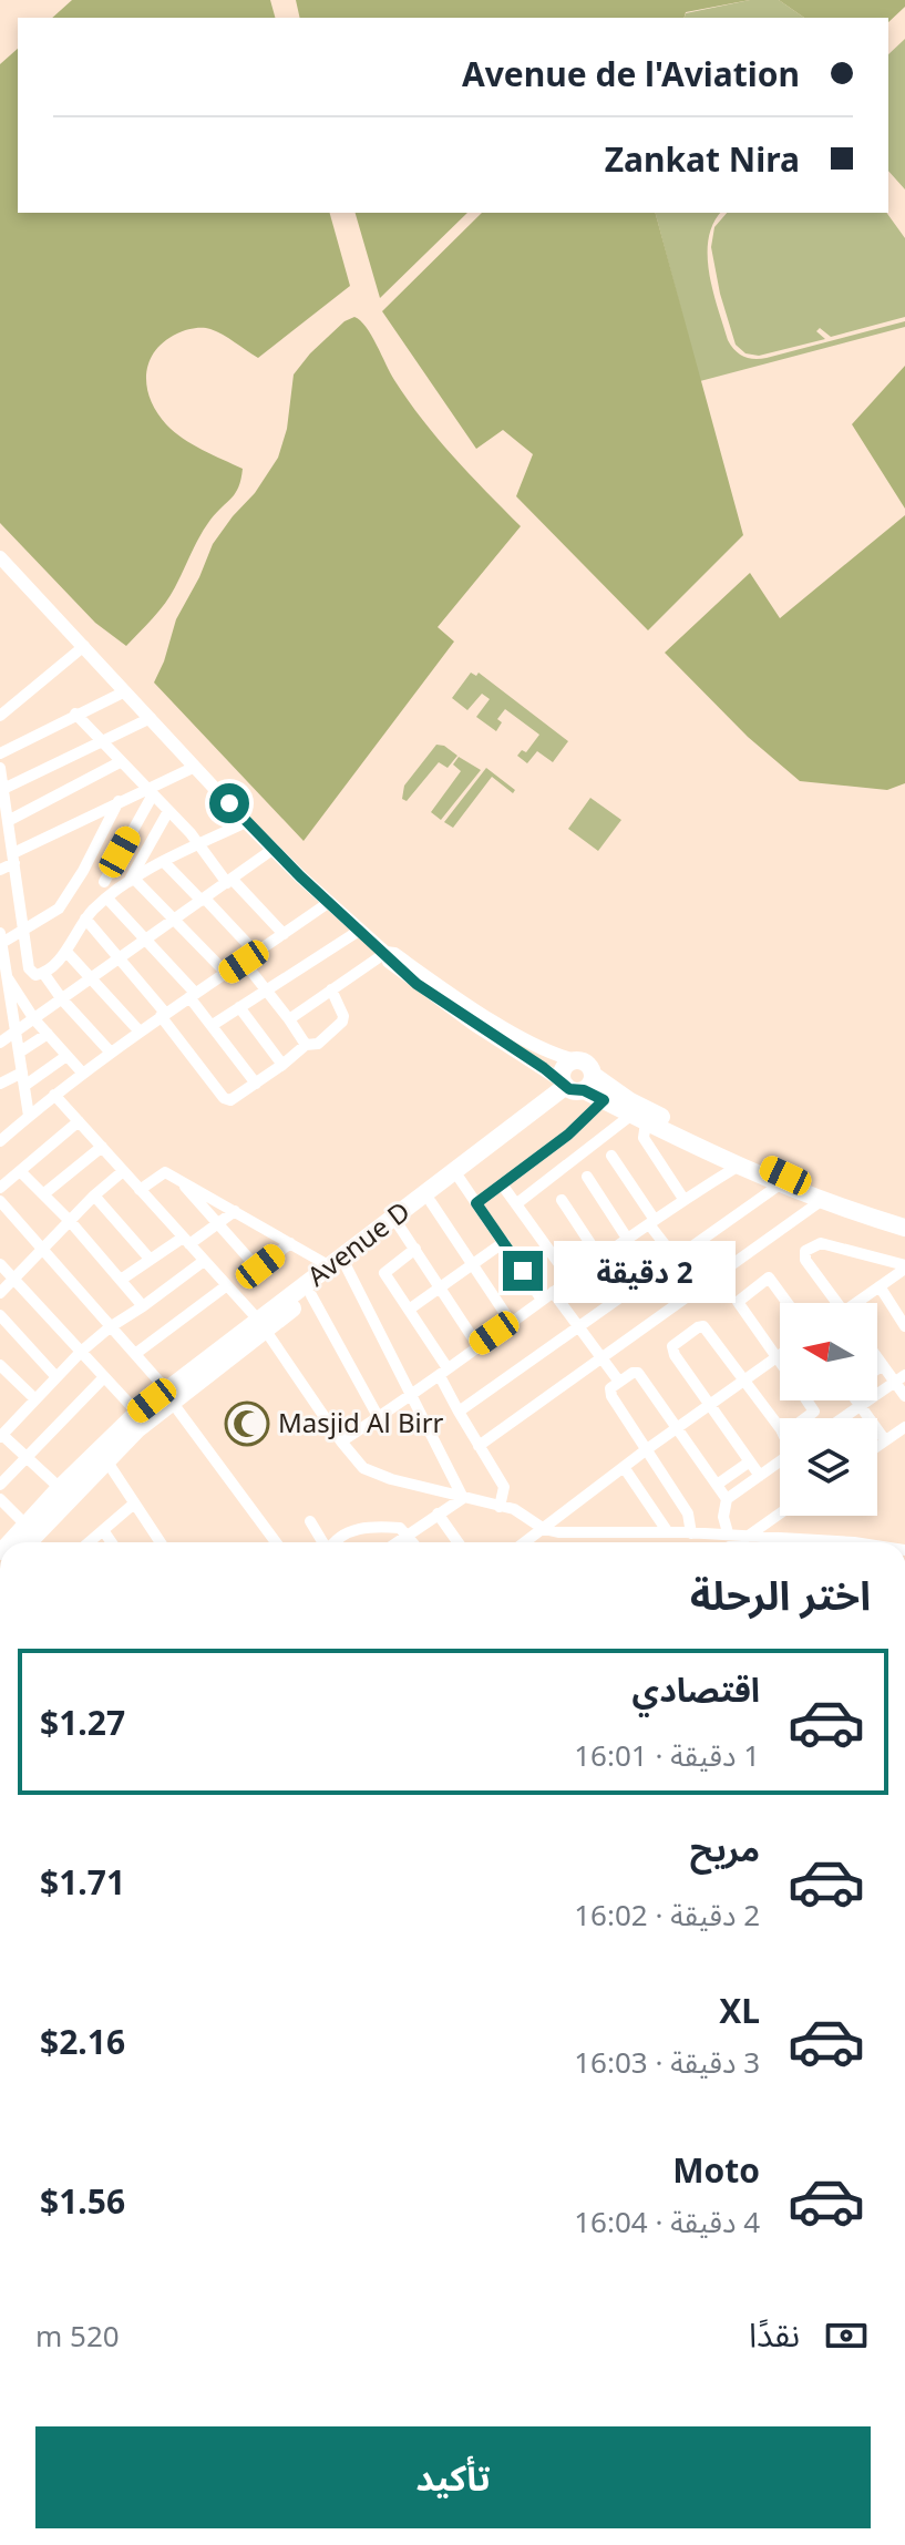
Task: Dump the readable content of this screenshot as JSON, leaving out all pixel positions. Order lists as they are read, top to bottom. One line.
{"streets":{"main road":["Avenue D"]},"places":{"mosque":["Masjid Al Birr"]},"north":"left","page":{"banner":["Avenue de l'Aviation","Zankat Nira"],"bubble":"2 دقيقة","heading":"اختر الرحلة","list":[{"name":"اقتصادي","note":"1 دقيقة · 16:01","value":"$1.27"},{"name":"مريح","note":"2 دقيقة · 16:02","value":"$1.71"},{"name":"XL","note":"3 دقيقة · 16:03","value":"$2.16"},{"name":"Moto","note":"4 دقيقة · 16:04","value":"$1.56"}],"pay":["نقدًا","520 m"],"buttons":"تأكيد"}}
